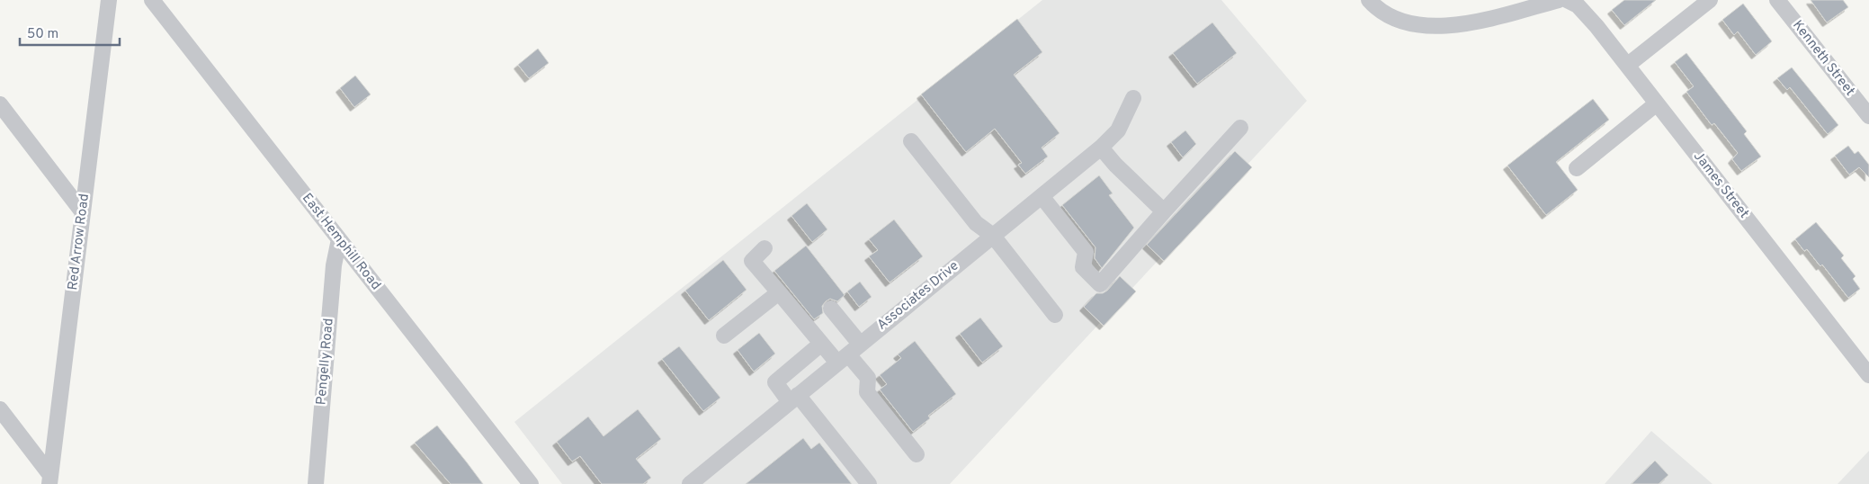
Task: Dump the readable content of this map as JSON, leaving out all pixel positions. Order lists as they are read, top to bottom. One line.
{"streets":{"street":["Kenneth Street","James Street","Red Arrow Road","East Hemphill Road","Associates Drive","Pengelly Road"]},"crossings":[["East Hemphill Road","Pengelly Road"]],"scale_bar":"50 m"}
